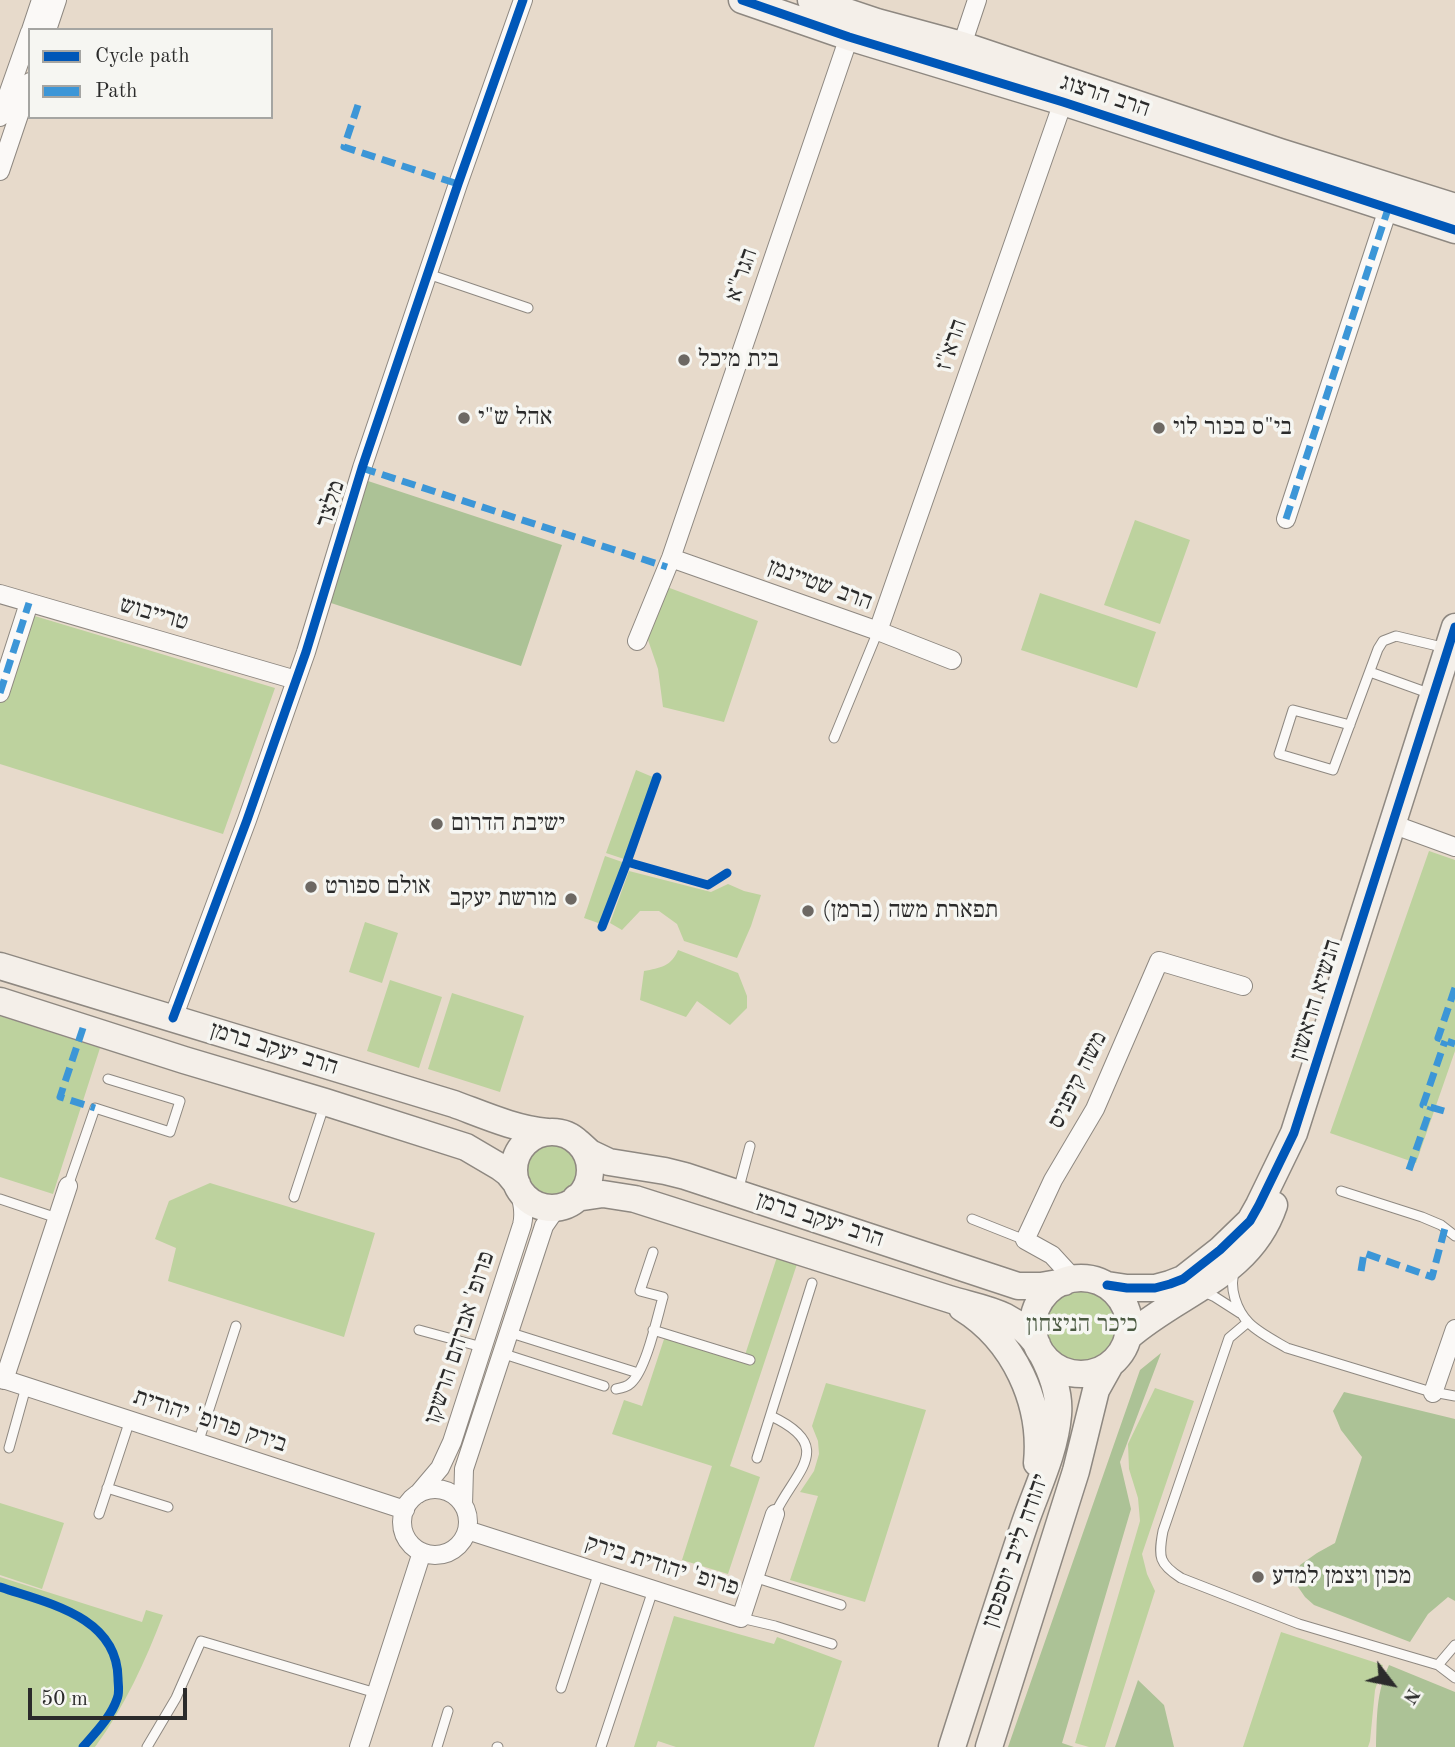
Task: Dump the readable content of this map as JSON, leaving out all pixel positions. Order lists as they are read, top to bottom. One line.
{"streets":{"street":["הרב הרצוג","הגר\"א","הרא\"ז","מלצר","הרב שטיינמן","טרייבוש","הנשיא הראשון","הרב יעקב ברמן","משה קיפניס","פרופ' אברהם הרשקו","בירק פרופ' יהודית","יהודה לייב יוספסון","פרופ' יהודית בירק"]},"crossings":[["הרב הרצוג","הגר\"א"],["הרב הרצוג","הרא\"ז"],["הגר\"א","הרב שטיינמן"],["הרא\"ז","הרב שטיינמן"],["מלצר","טרייבוש"],["מלצר","הרב יעקב ברמן"],["הנשיא הראשון","הרב יעקב ברמן"],["הנשיא הראשון","יהודה לייב יוספסון"],["הרב יעקב ברמן","פרופ' אברהם הרשקו"],["הרב יעקב ברמן","יהודה לייב יוספסון"],["פרופ' אברהם הרשקו","בירק פרופ' יהודית"],["פרופ' אברהם הרשקו","פרופ' יהודית בירק"],["בירק פרופ' יהודית","פרופ' יהודית בירק"]],"parks":["כיכר הניצחון"],"places":["בית מיכל","אהל ש\"י","בי\"ס בכור לוי","ישיבת הדרום","אולם ספורט","מורשת יעקב","תפארת משה (ברמן)","מכון ויצמן למדע"],"legend":["Cycle path","Path"],"scale_bar":"50 m","north":"bottom right"}
